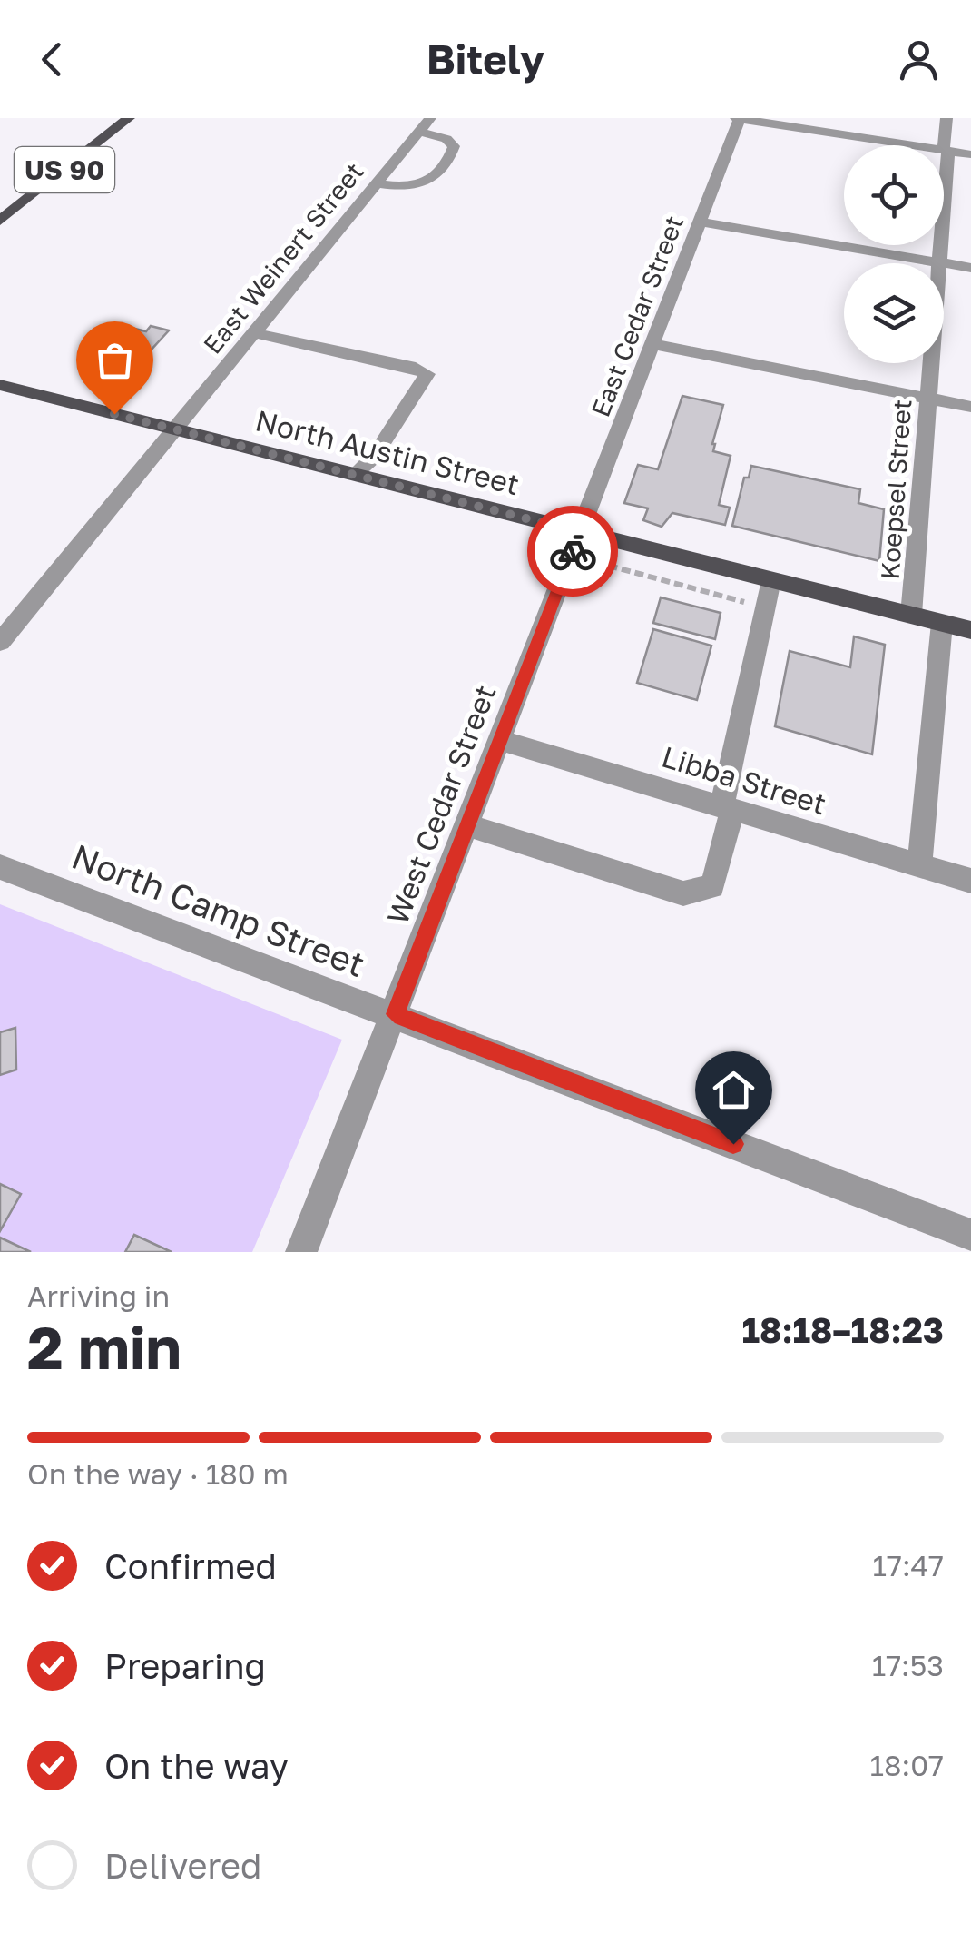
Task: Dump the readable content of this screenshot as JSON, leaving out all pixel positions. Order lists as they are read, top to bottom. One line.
{"streets":{"main road":["US 90","North Austin Street"],"street":["East Weinert Street","East Cedar Street","Koepsel Street","Libba Street","West Cedar Street","North Camp Street"]},"crossings":[["East Weinert Street","North Austin Street"],["East Cedar Street","North Austin Street"],["East Cedar Street","West Cedar Street"],["North Austin Street","Koepsel Street"],["North Austin Street","West Cedar Street"],["Libba Street","West Cedar Street"],["West Cedar Street","North Camp Street"]],"page":{"header":"Bitely","heading":["2 min","Arriving in","18:18–18:23"],"bar":"On the way · 180 m","list":[["Confirmed","17:47"],["Preparing","17:53"],["On the way","18:07"],"Delivered"]}}
